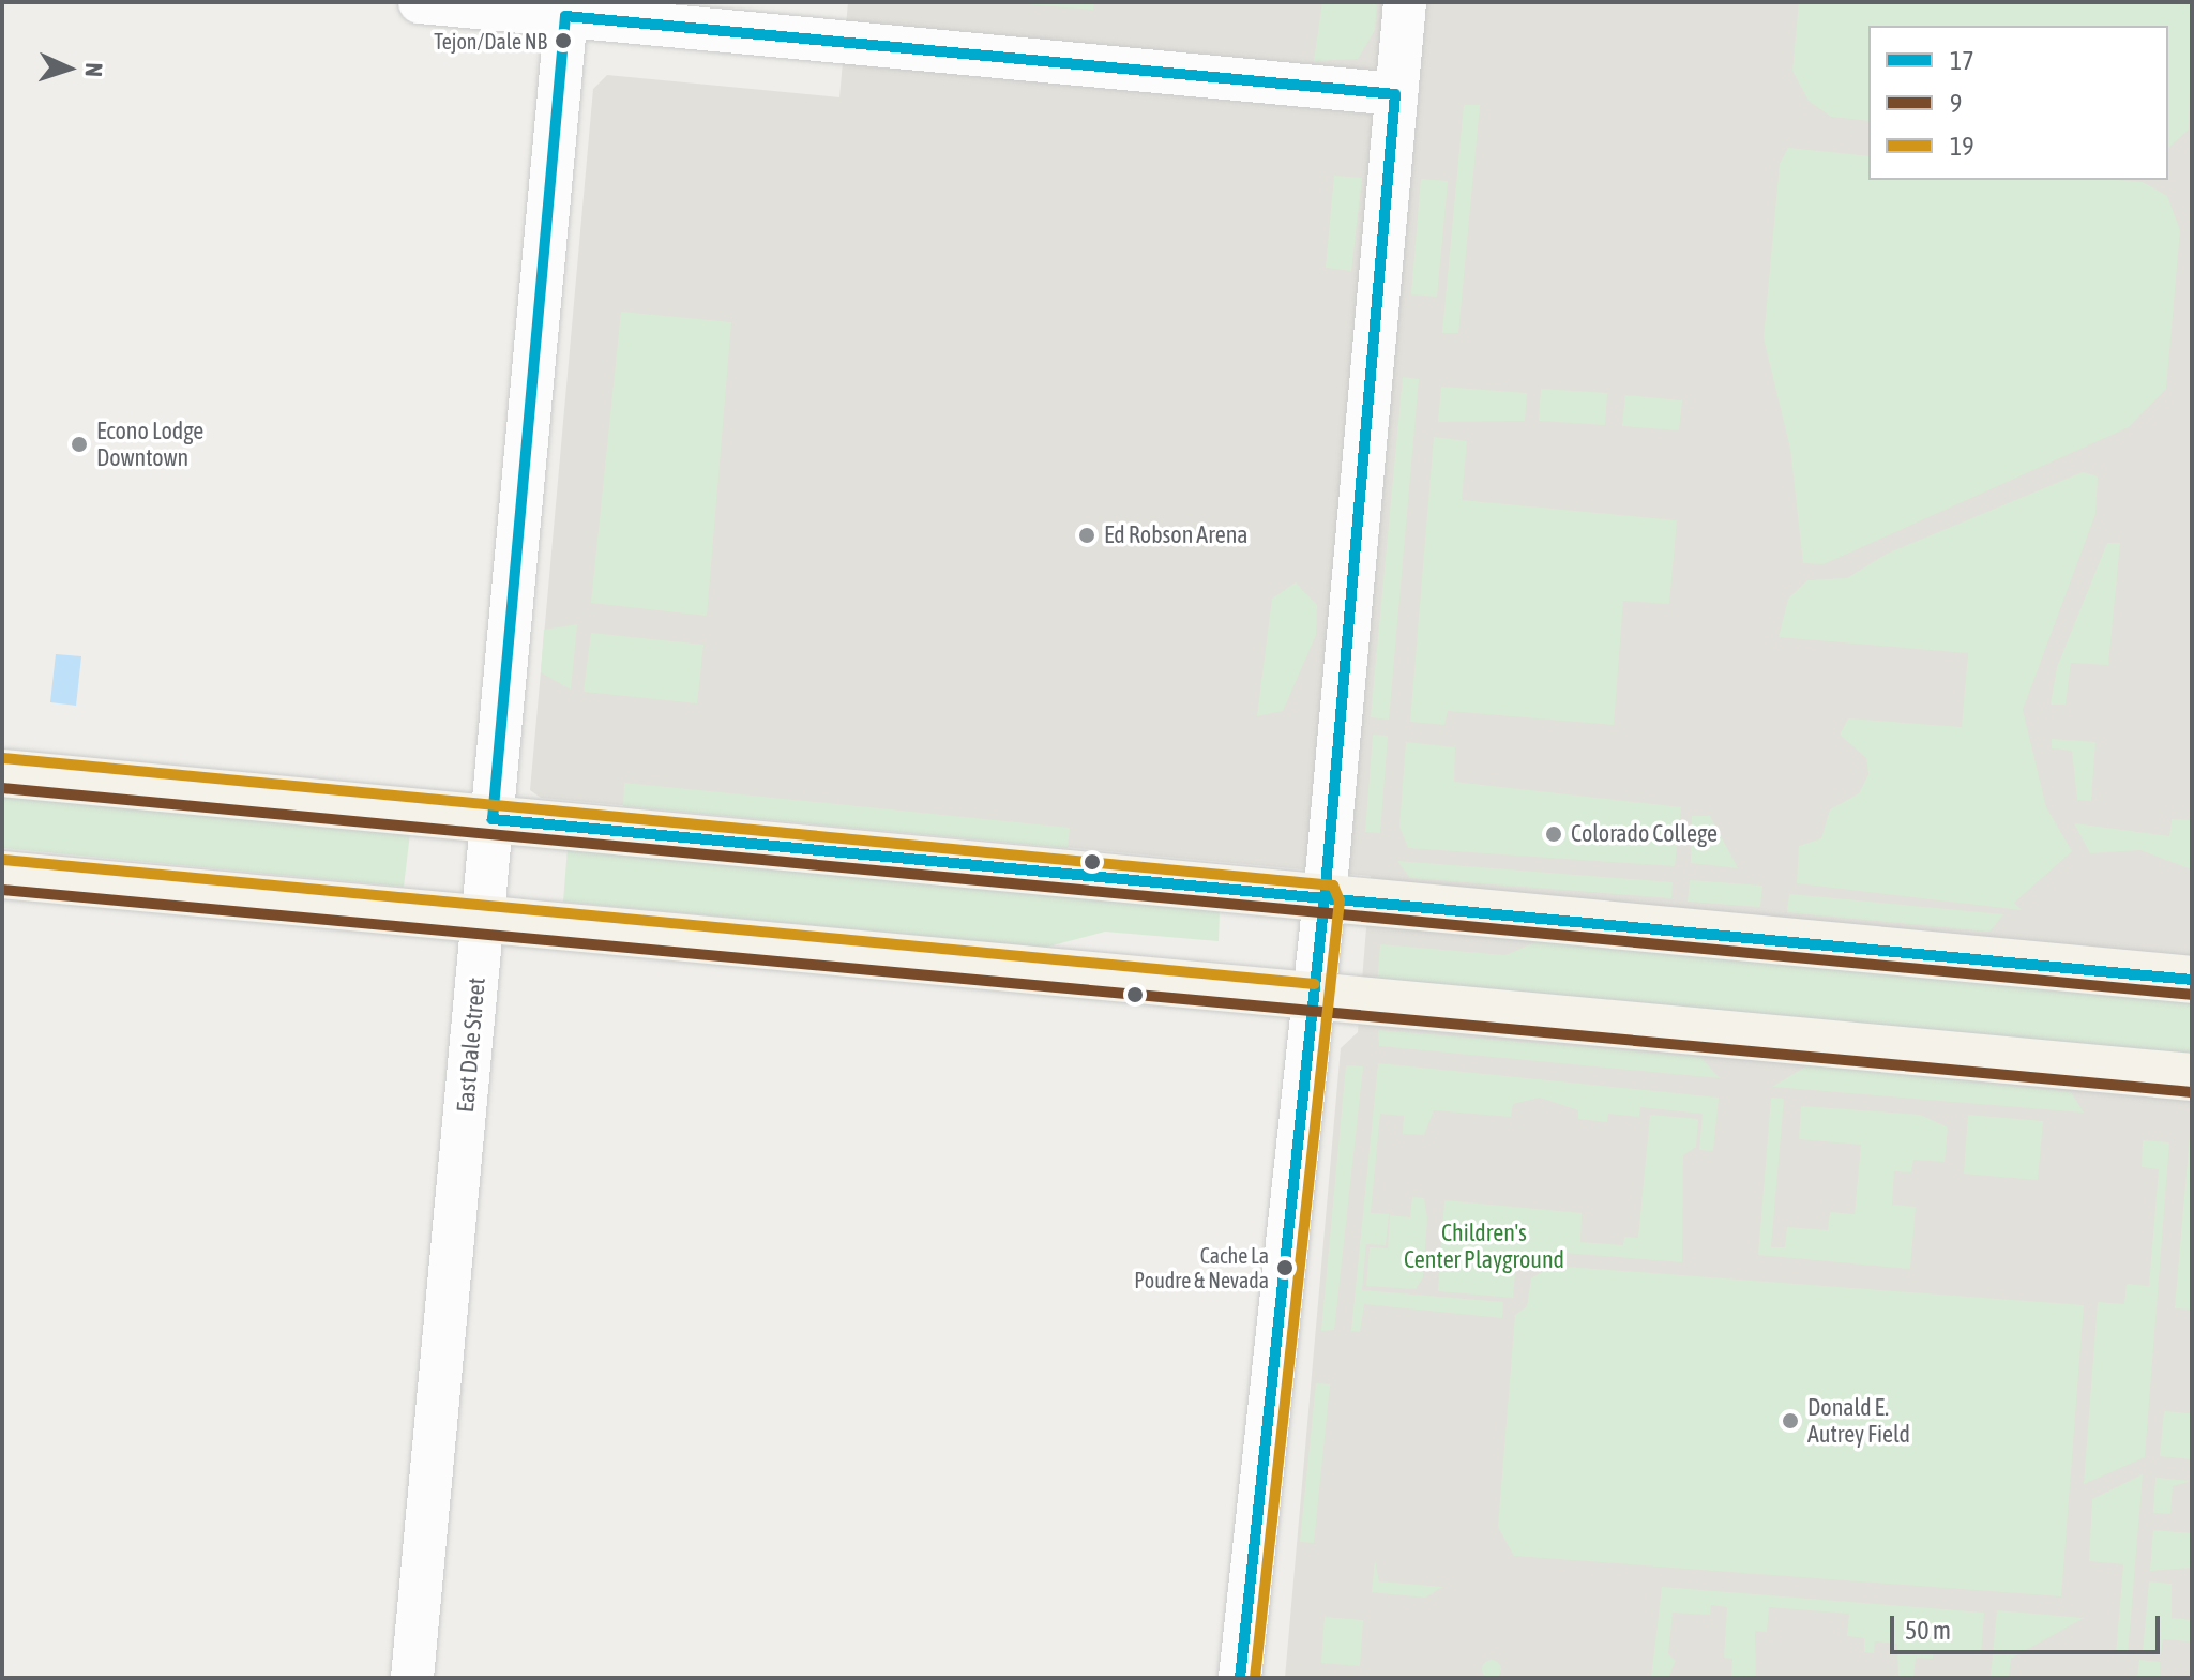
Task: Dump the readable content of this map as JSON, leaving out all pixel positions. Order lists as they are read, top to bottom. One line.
{"streets":{"street":["East Dale Street"]},"parks":["Children's Center Playground"],"places":["Tejon/Dale NB","Econo Lodge Downtown","Ed Robson Arena","Colorado College","Cache La Poudre & Nevada","Donald E. Autrey Field"],"lines":["transit line 17","transit line 19","transit line 9"],"legend":["17","9","19"],"scale_bar":"50 m","north":"right"}
